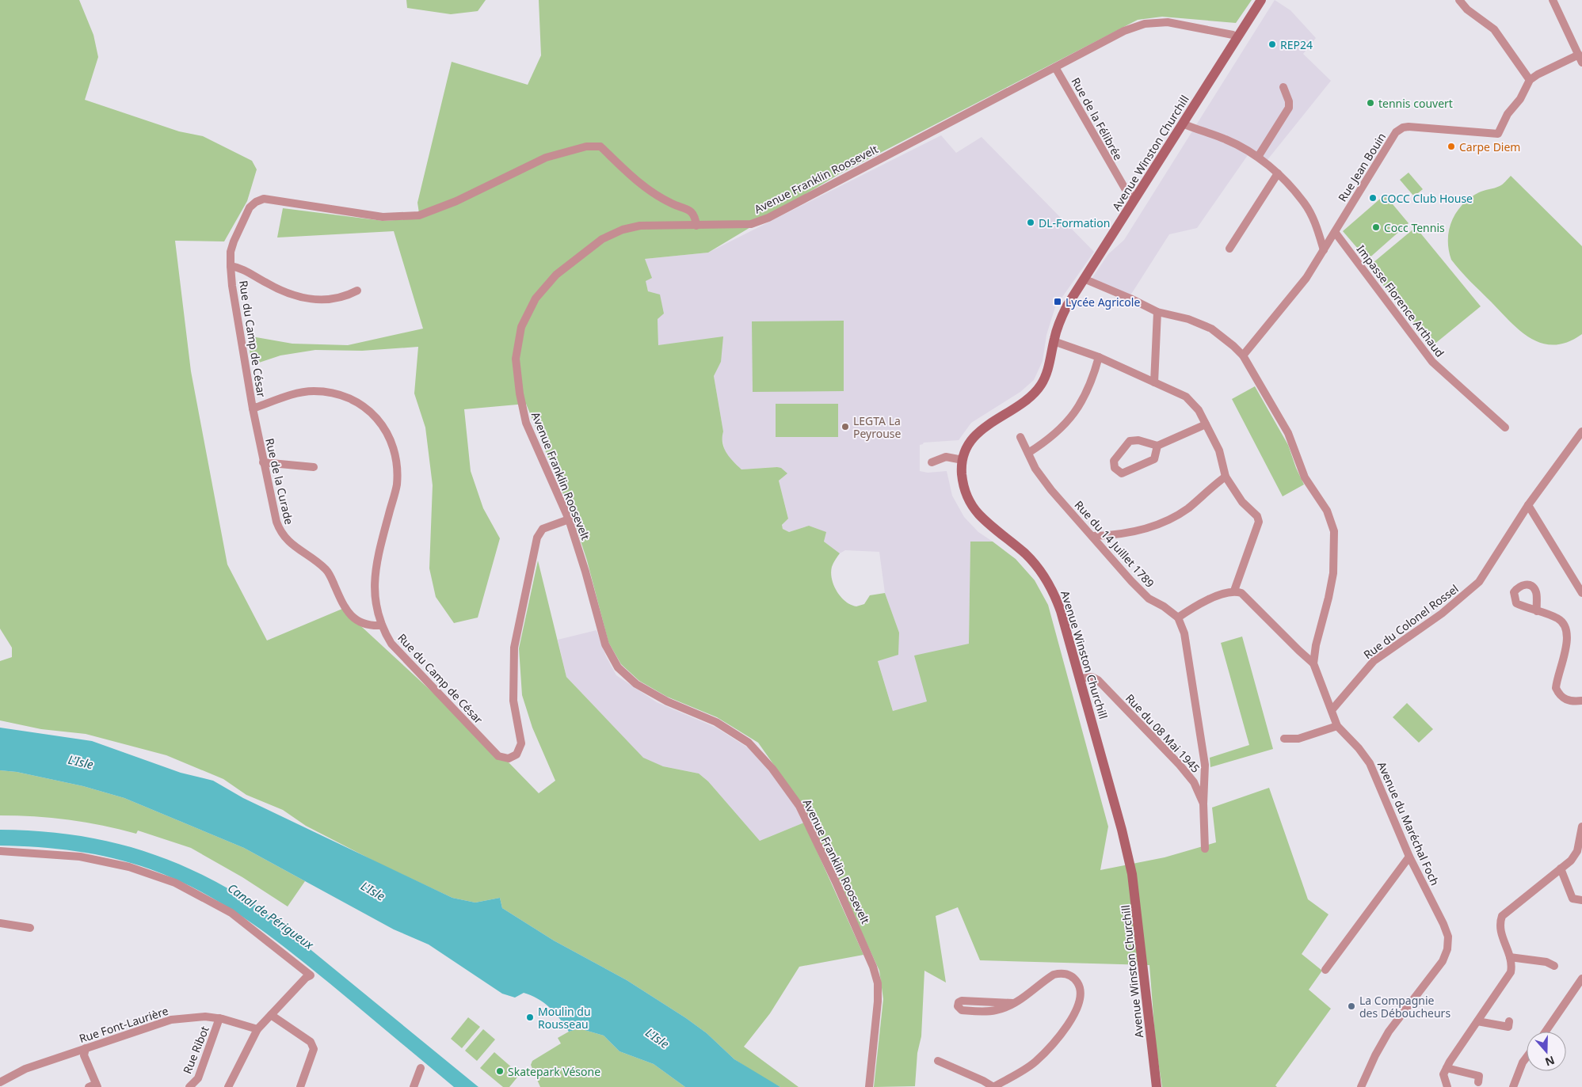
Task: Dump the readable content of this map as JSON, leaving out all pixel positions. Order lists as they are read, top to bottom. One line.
{"streets":{"main road":["Avenue Winston Churchill"],"street":["Rue de la Félibrée","Rue Jean Bouin","Avenue Franklin Roosevelt","Impasse Florence Arthaud","Rue du Camp de César","Rue de la Curade","Rue du 14 Juillet 1789","Rue du Colonel Rossel","Rue du 08 Mai 1945","Avenue du Maréchal Foch","Rue Font-Laurière","Rue Ribot"]},"crossings":[["Rue de la Félibrée","Avenue Winston Churchill"],["Rue de la Félibrée","Avenue Franklin Roosevelt"],["Avenue Winston Churchill","Avenue Franklin Roosevelt"],["Avenue Winston Churchill","Rue du 08 Mai 1945"],["Avenue Winston Churchill","Avenue du Maréchal Foch"],["Rue Jean Bouin","Impasse Florence Arthaud"],["Rue Jean Bouin","Avenue du Maréchal Foch"],["Avenue Franklin Roosevelt","Rue du Camp de César"],["Rue du Camp de César","Rue de la Curade"],["Rue du Colonel Rossel","Avenue du Maréchal Foch"],["Rue Font-Laurière","Rue Ribot"]],"water":["L'Isle","Canal de Périgueux"],"places":{"other":["REP24","tennis couvert","Carpe Diem","COCC Club House","DL-Formation","Cocc Tennis","LEGTA La Peyrouse","La Compagnie des Déboucheurs","Moulin du Rousseau","Skatepark Vésone"],"transit":["Lycée Agricole"]},"north":"bottom"}
